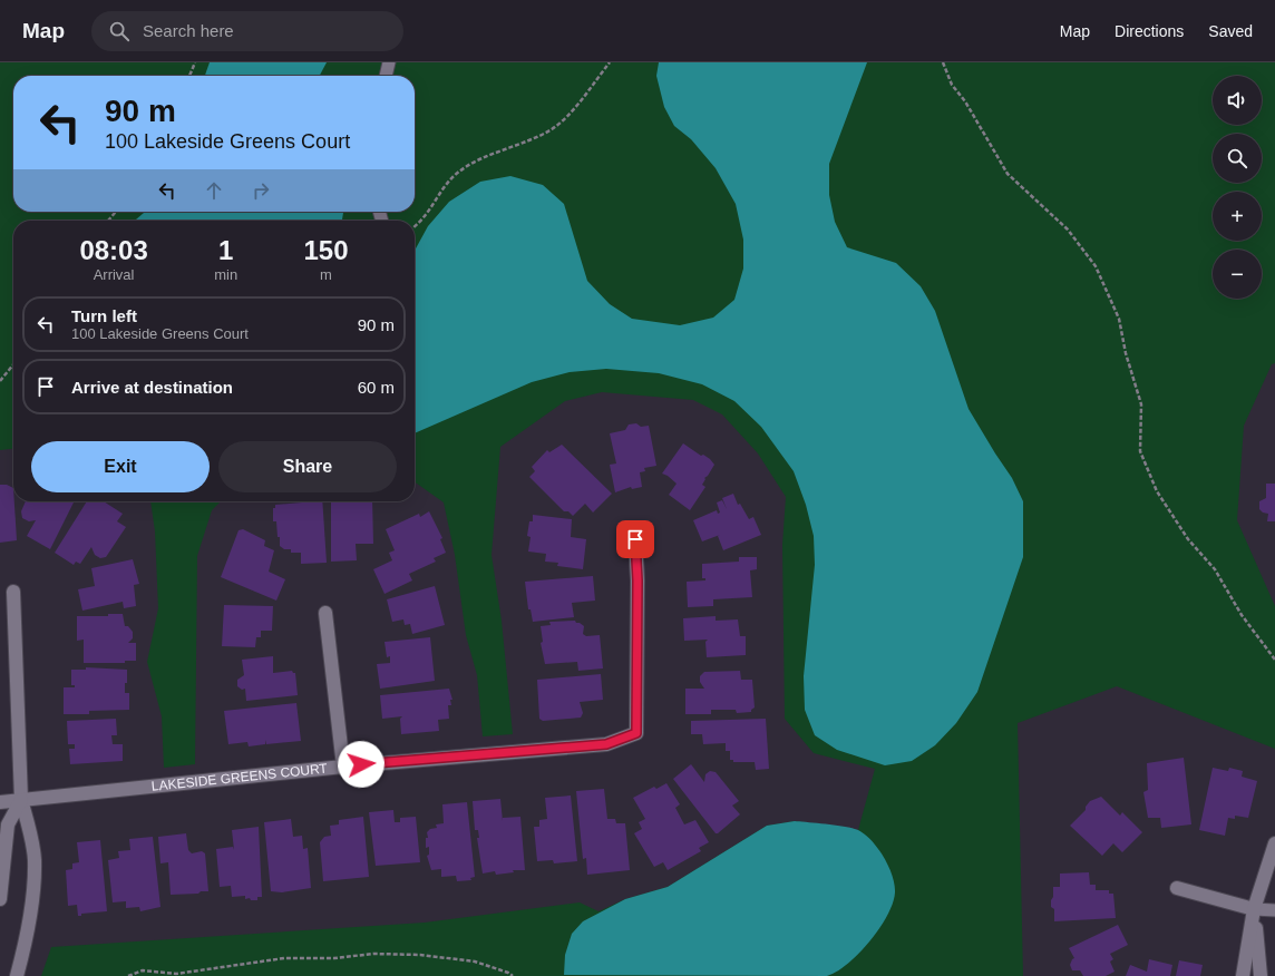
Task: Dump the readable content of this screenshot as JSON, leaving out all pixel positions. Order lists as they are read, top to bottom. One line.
{"streets":{"street":["LAKESIDE GREENS COURT"]},"page":{"header":"Map","search":"Search here","nav":["Map","Directions","Saved"],"map_buttons":["+","−"],"turn":["90 m","100 Lakeside Greens Court"],"eta":["08:03","Arrival","1","min","150","m"],"list":[{"name":"Turn left","note":"100 Lakeside Greens Court","value":"90 m"},{"name":"Arrive at destination","value":"60 m"}],"buttons":["Exit","Share"]}}
